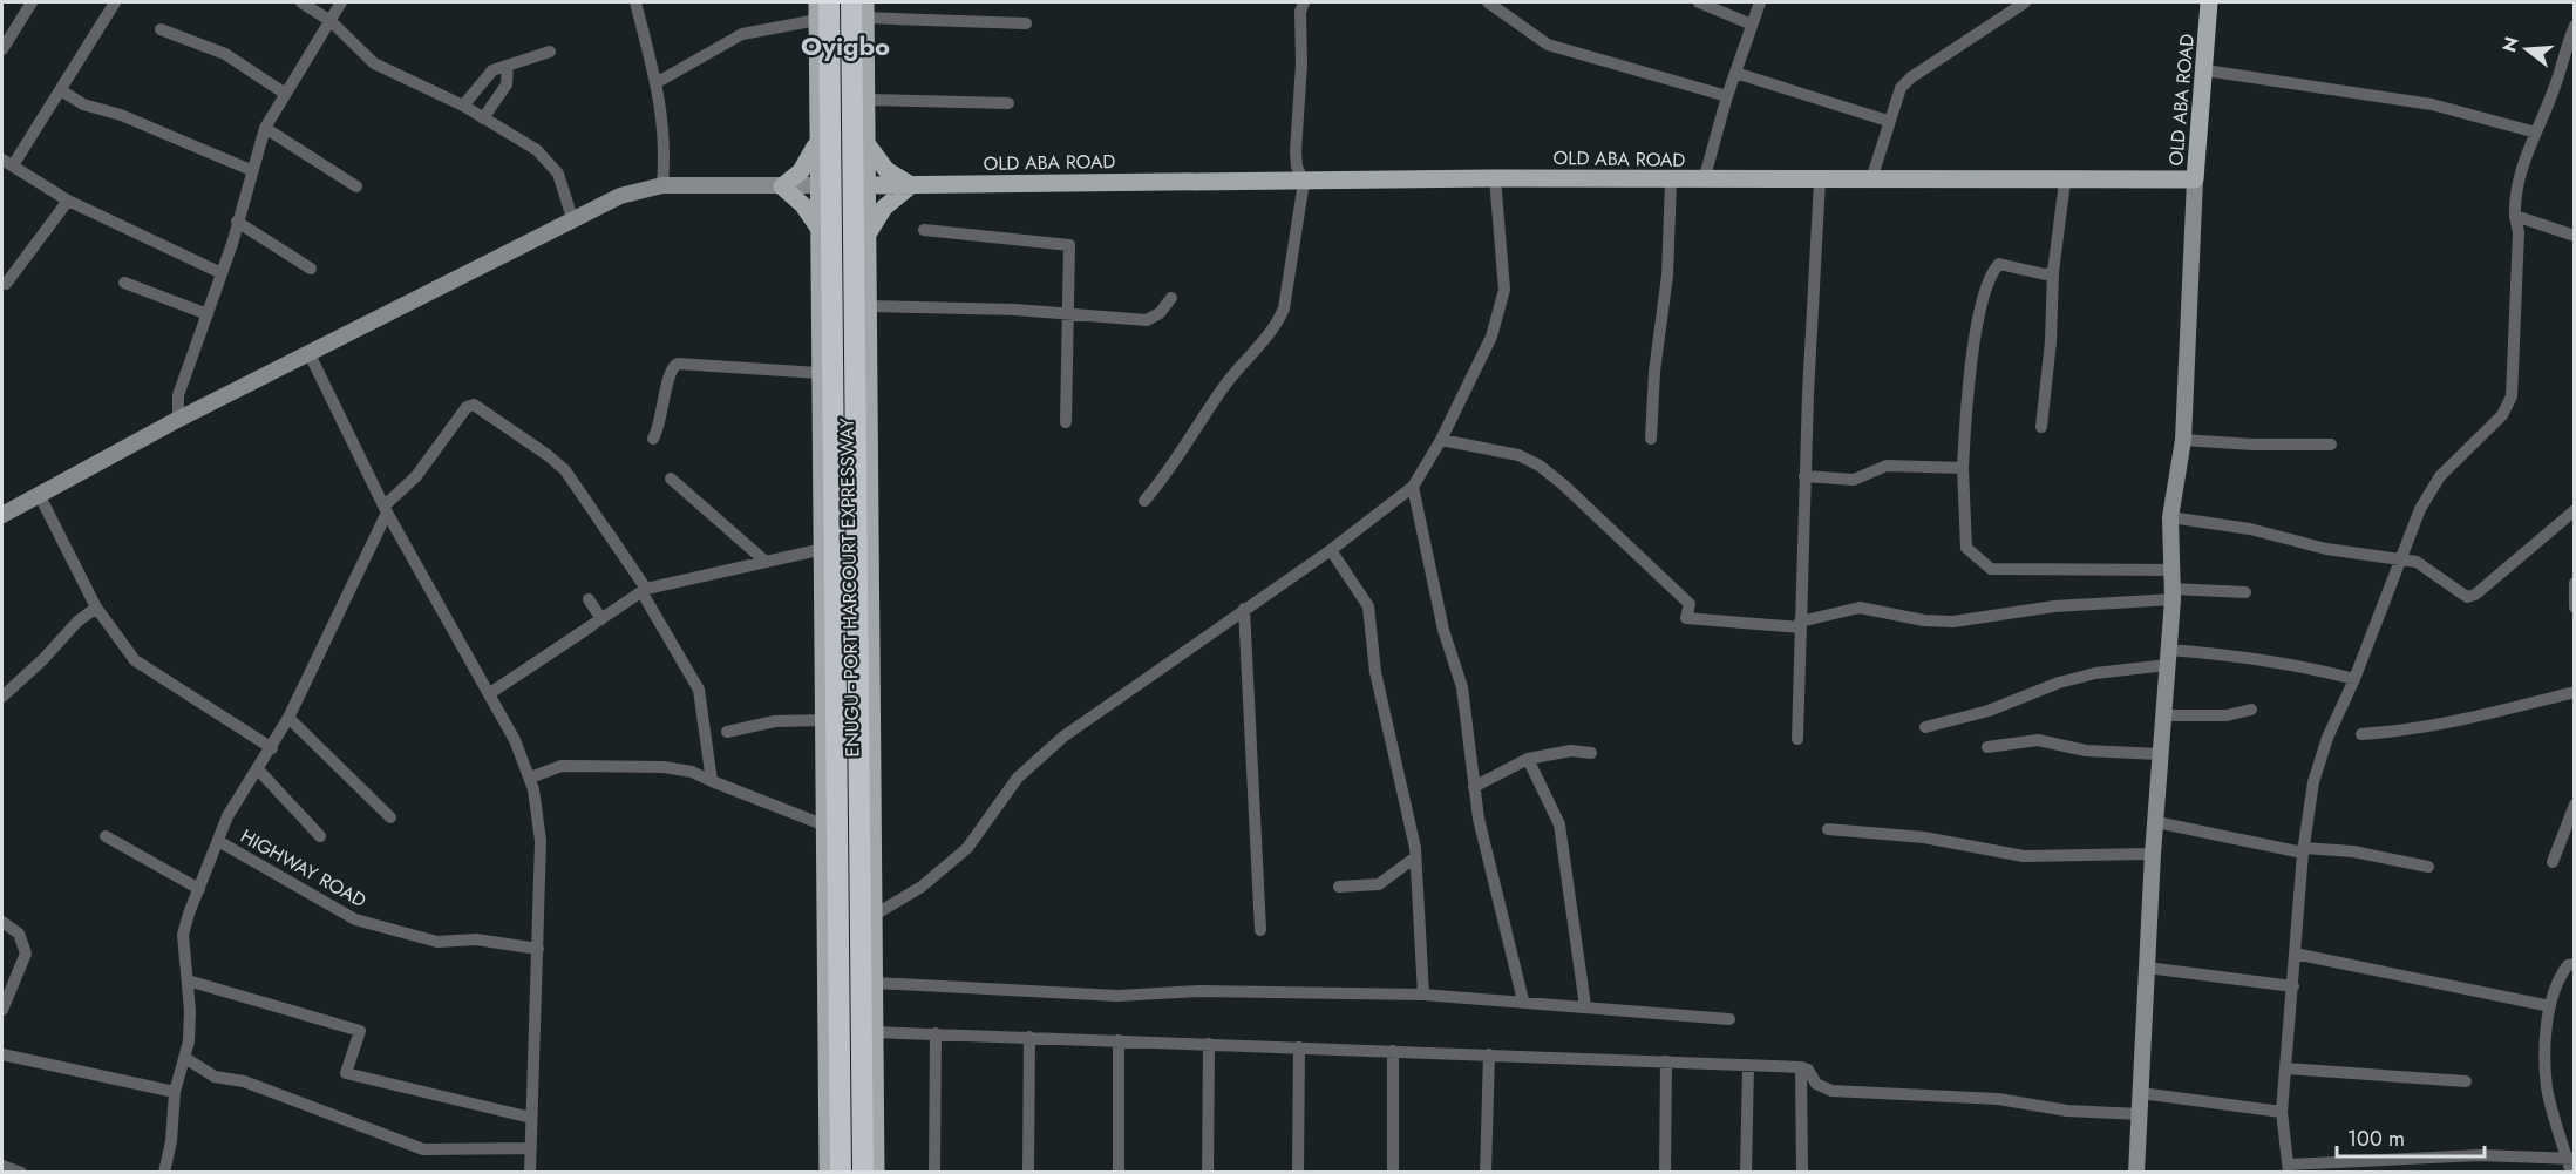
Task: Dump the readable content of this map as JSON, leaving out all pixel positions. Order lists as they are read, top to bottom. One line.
{"streets":{"highway":["ENUGU - PORT HARCOURT EXPRESSWAY"],"main road":["OLD ABA ROAD"],"street":["HIGHWAY ROAD"]},"crossings":[["OLD ABA ROAD","ENUGU - PORT HARCOURT EXPRESSWAY"]],"districts":["Oyigbo"],"scale_bar":"100 m","north":"left"}
